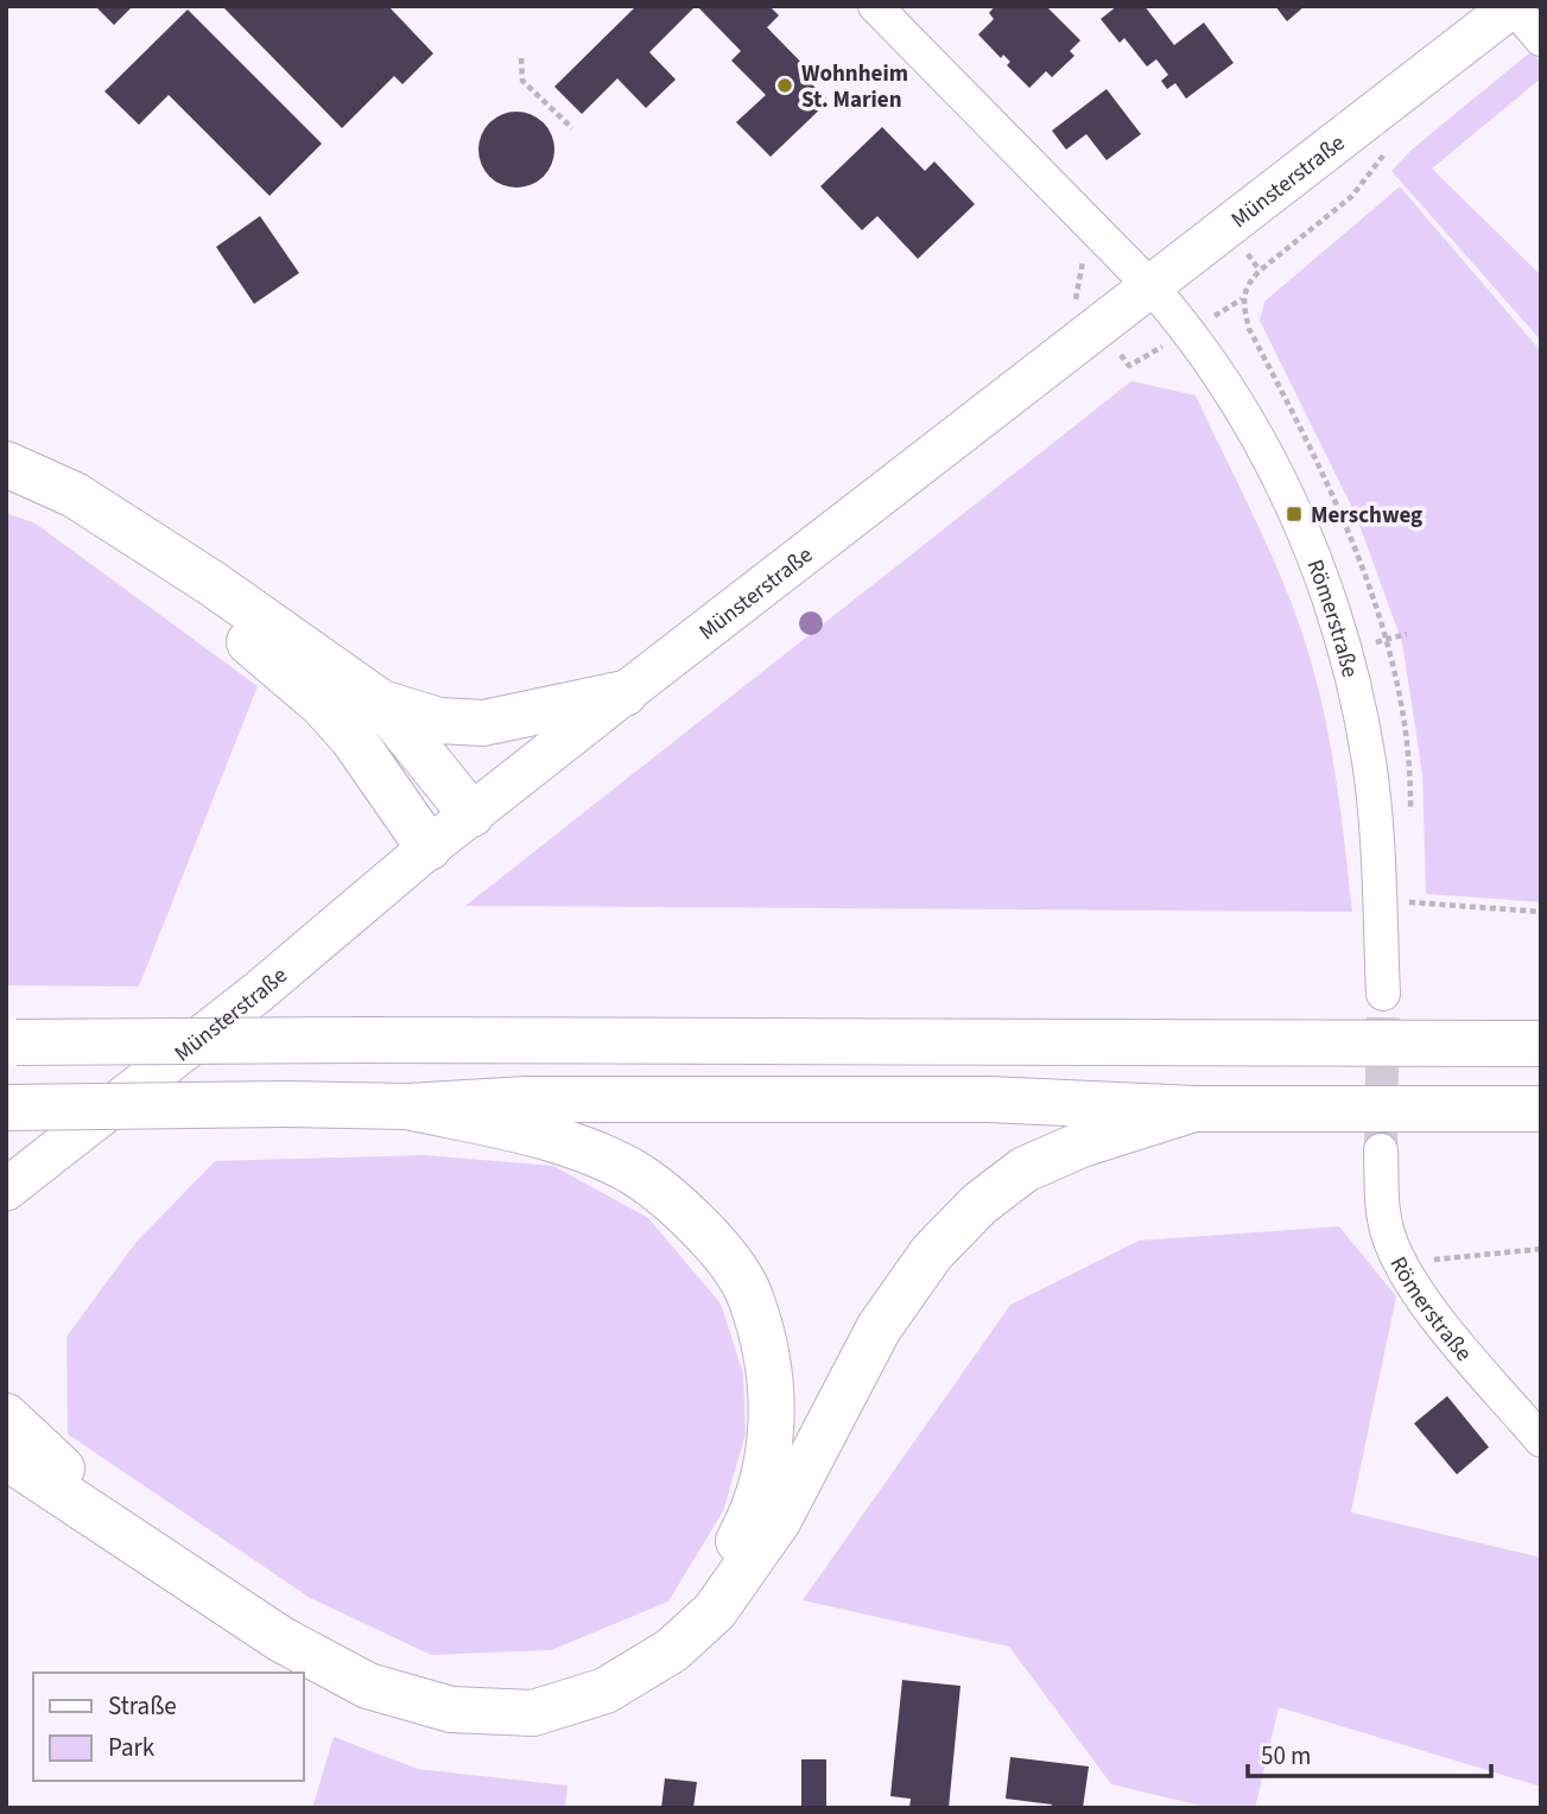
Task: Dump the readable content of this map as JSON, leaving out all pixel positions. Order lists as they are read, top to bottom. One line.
{"streets":{"main road":["Münsterstraße"],"street":["Römerstraße"]},"crossings":[["Münsterstraße","Römerstraße"]],"places":{"other":["Wohnheim St. Marien"],"transit":["Merschweg"]},"legend":["Straße","Park"],"scale_bar":"50 m"}
